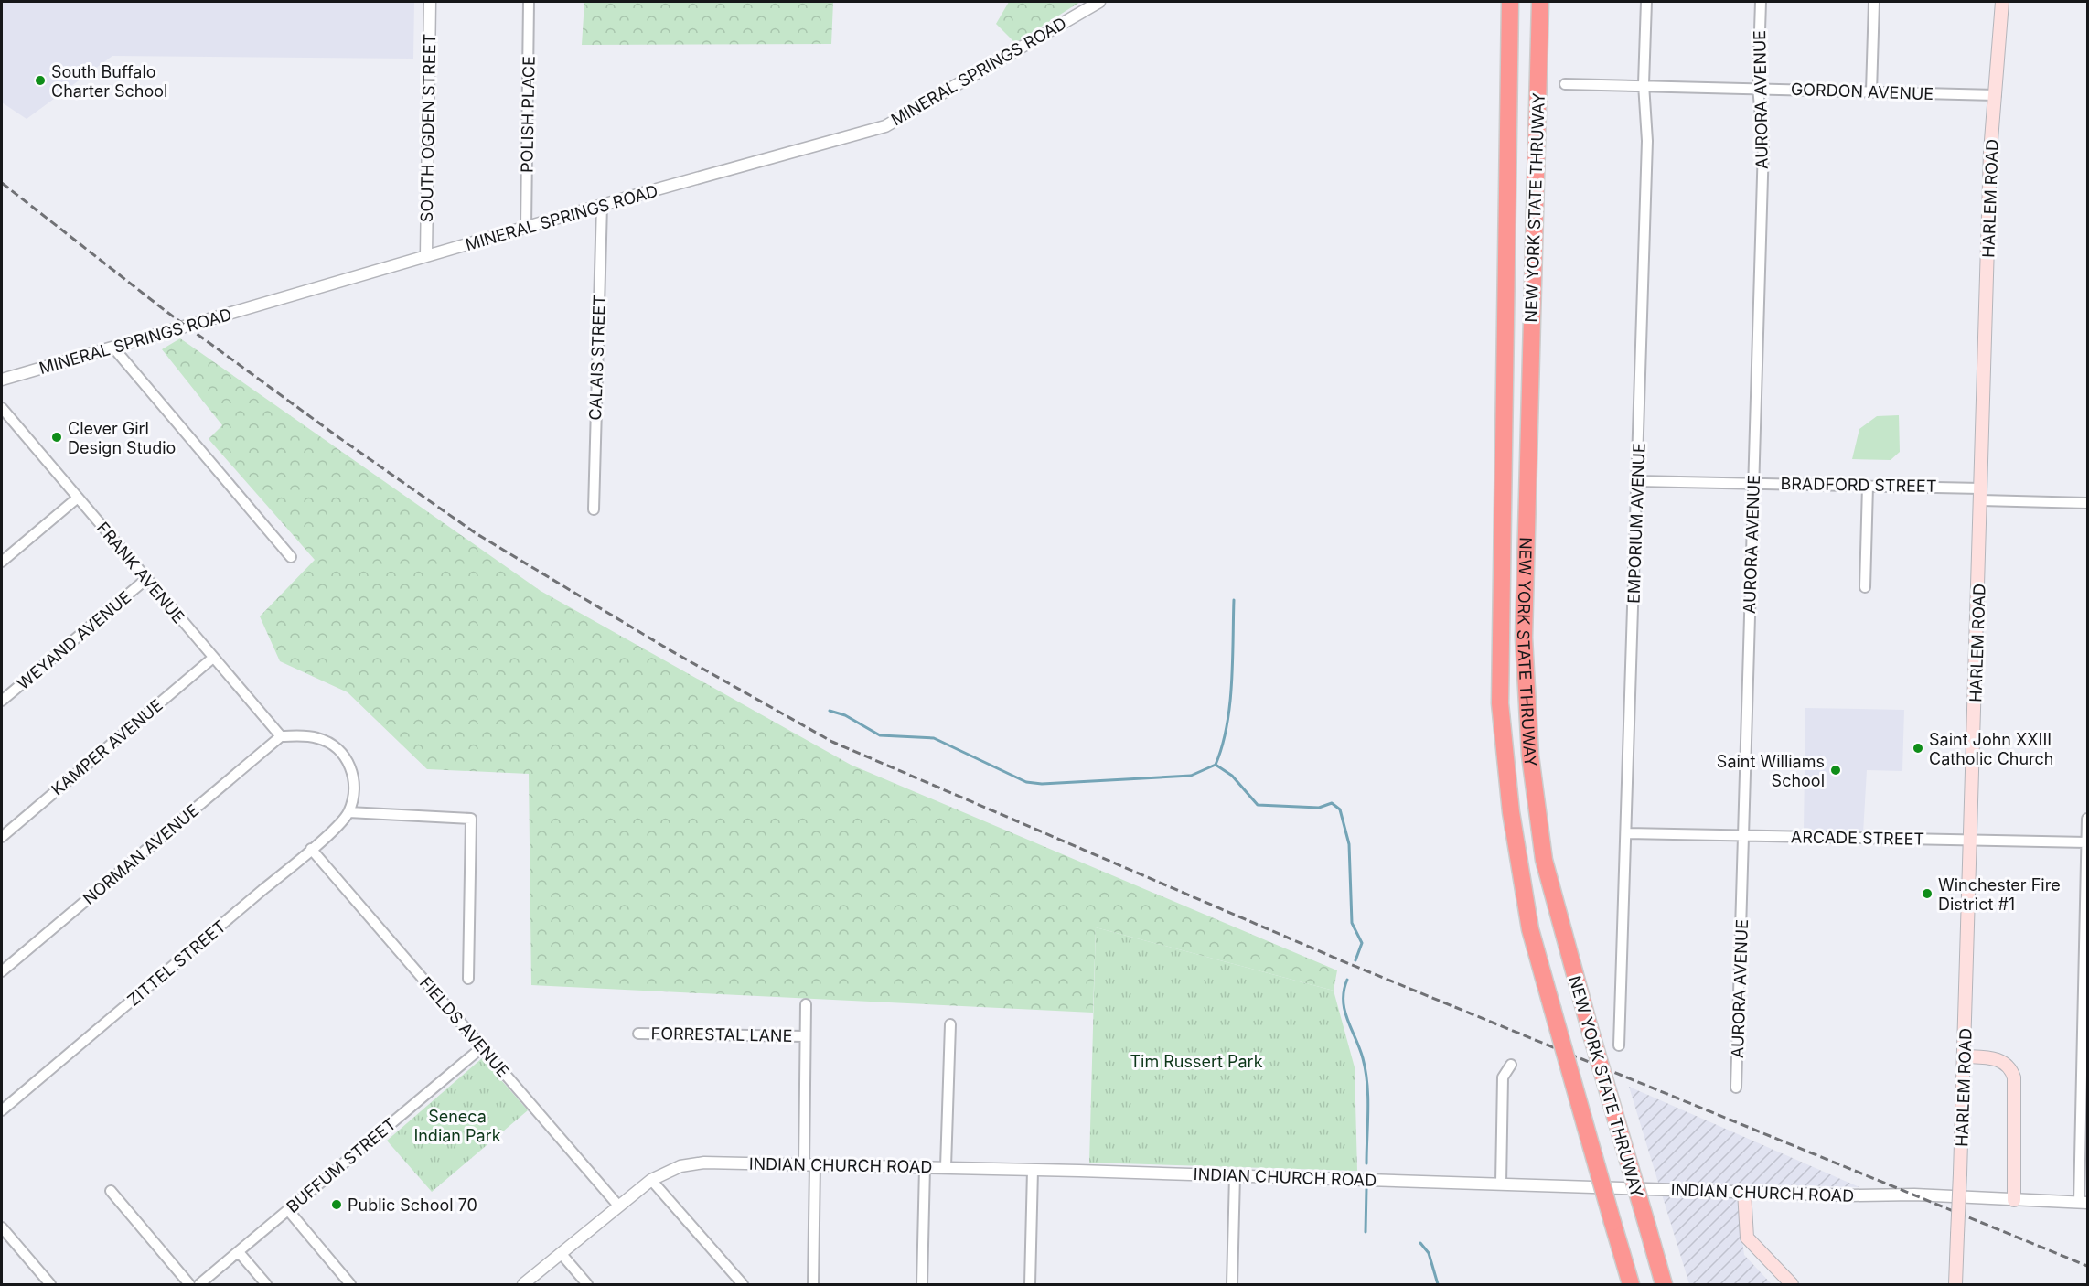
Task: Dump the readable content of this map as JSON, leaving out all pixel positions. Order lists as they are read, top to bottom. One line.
{"streets":{"highway":["NEW YORK STATE THRUWAY"],"main road":["HARLEM ROAD"],"street":["MINERAL SPRINGS ROAD","GORDON AVENUE","AURORA AVENUE","POLISH PLACE","SOUTH OGDEN STREET","CALAIS STREET","BRADFORD STREET","EMPORIUM AVENUE","FRANK AVENUE","WEYAND AVENUE","KAMPER AVENUE","ARCADE STREET","NORMAN AVENUE","ZITTEL STREET","FIELDS AVENUE","FORRESTAL LANE","BUFFUM STREET","INDIAN CHURCH ROAD"]},"crossings":[["MINERAL SPRINGS ROAD","POLISH PLACE"],["MINERAL SPRINGS ROAD","SOUTH OGDEN STREET"],["MINERAL SPRINGS ROAD","CALAIS STREET"],["GORDON AVENUE","AURORA AVENUE"],["GORDON AVENUE","HARLEM ROAD"],["GORDON AVENUE","EMPORIUM AVENUE"],["AURORA AVENUE","BRADFORD STREET"],["AURORA AVENUE","ARCADE STREET"],["HARLEM ROAD","BRADFORD STREET"],["HARLEM ROAD","ARCADE STREET"],["BRADFORD STREET","EMPORIUM AVENUE"],["EMPORIUM AVENUE","ARCADE STREET"],["FRANK AVENUE","WEYAND AVENUE"],["FRANK AVENUE","KAMPER AVENUE"],["FRANK AVENUE","NORMAN AVENUE"],["ZITTEL STREET","FIELDS AVENUE"],["FIELDS AVENUE","BUFFUM STREET"],["FIELDS AVENUE","INDIAN CHURCH ROAD"]],"parks":["Tim Russert Park","Seneca Indian Park"],"places":["South Buffalo Charter School","Clever Girl Design Studio","Saint John XXIII Catholic Church","Saint Williams School","Winchester Fire District #1","Public School 70"]}
